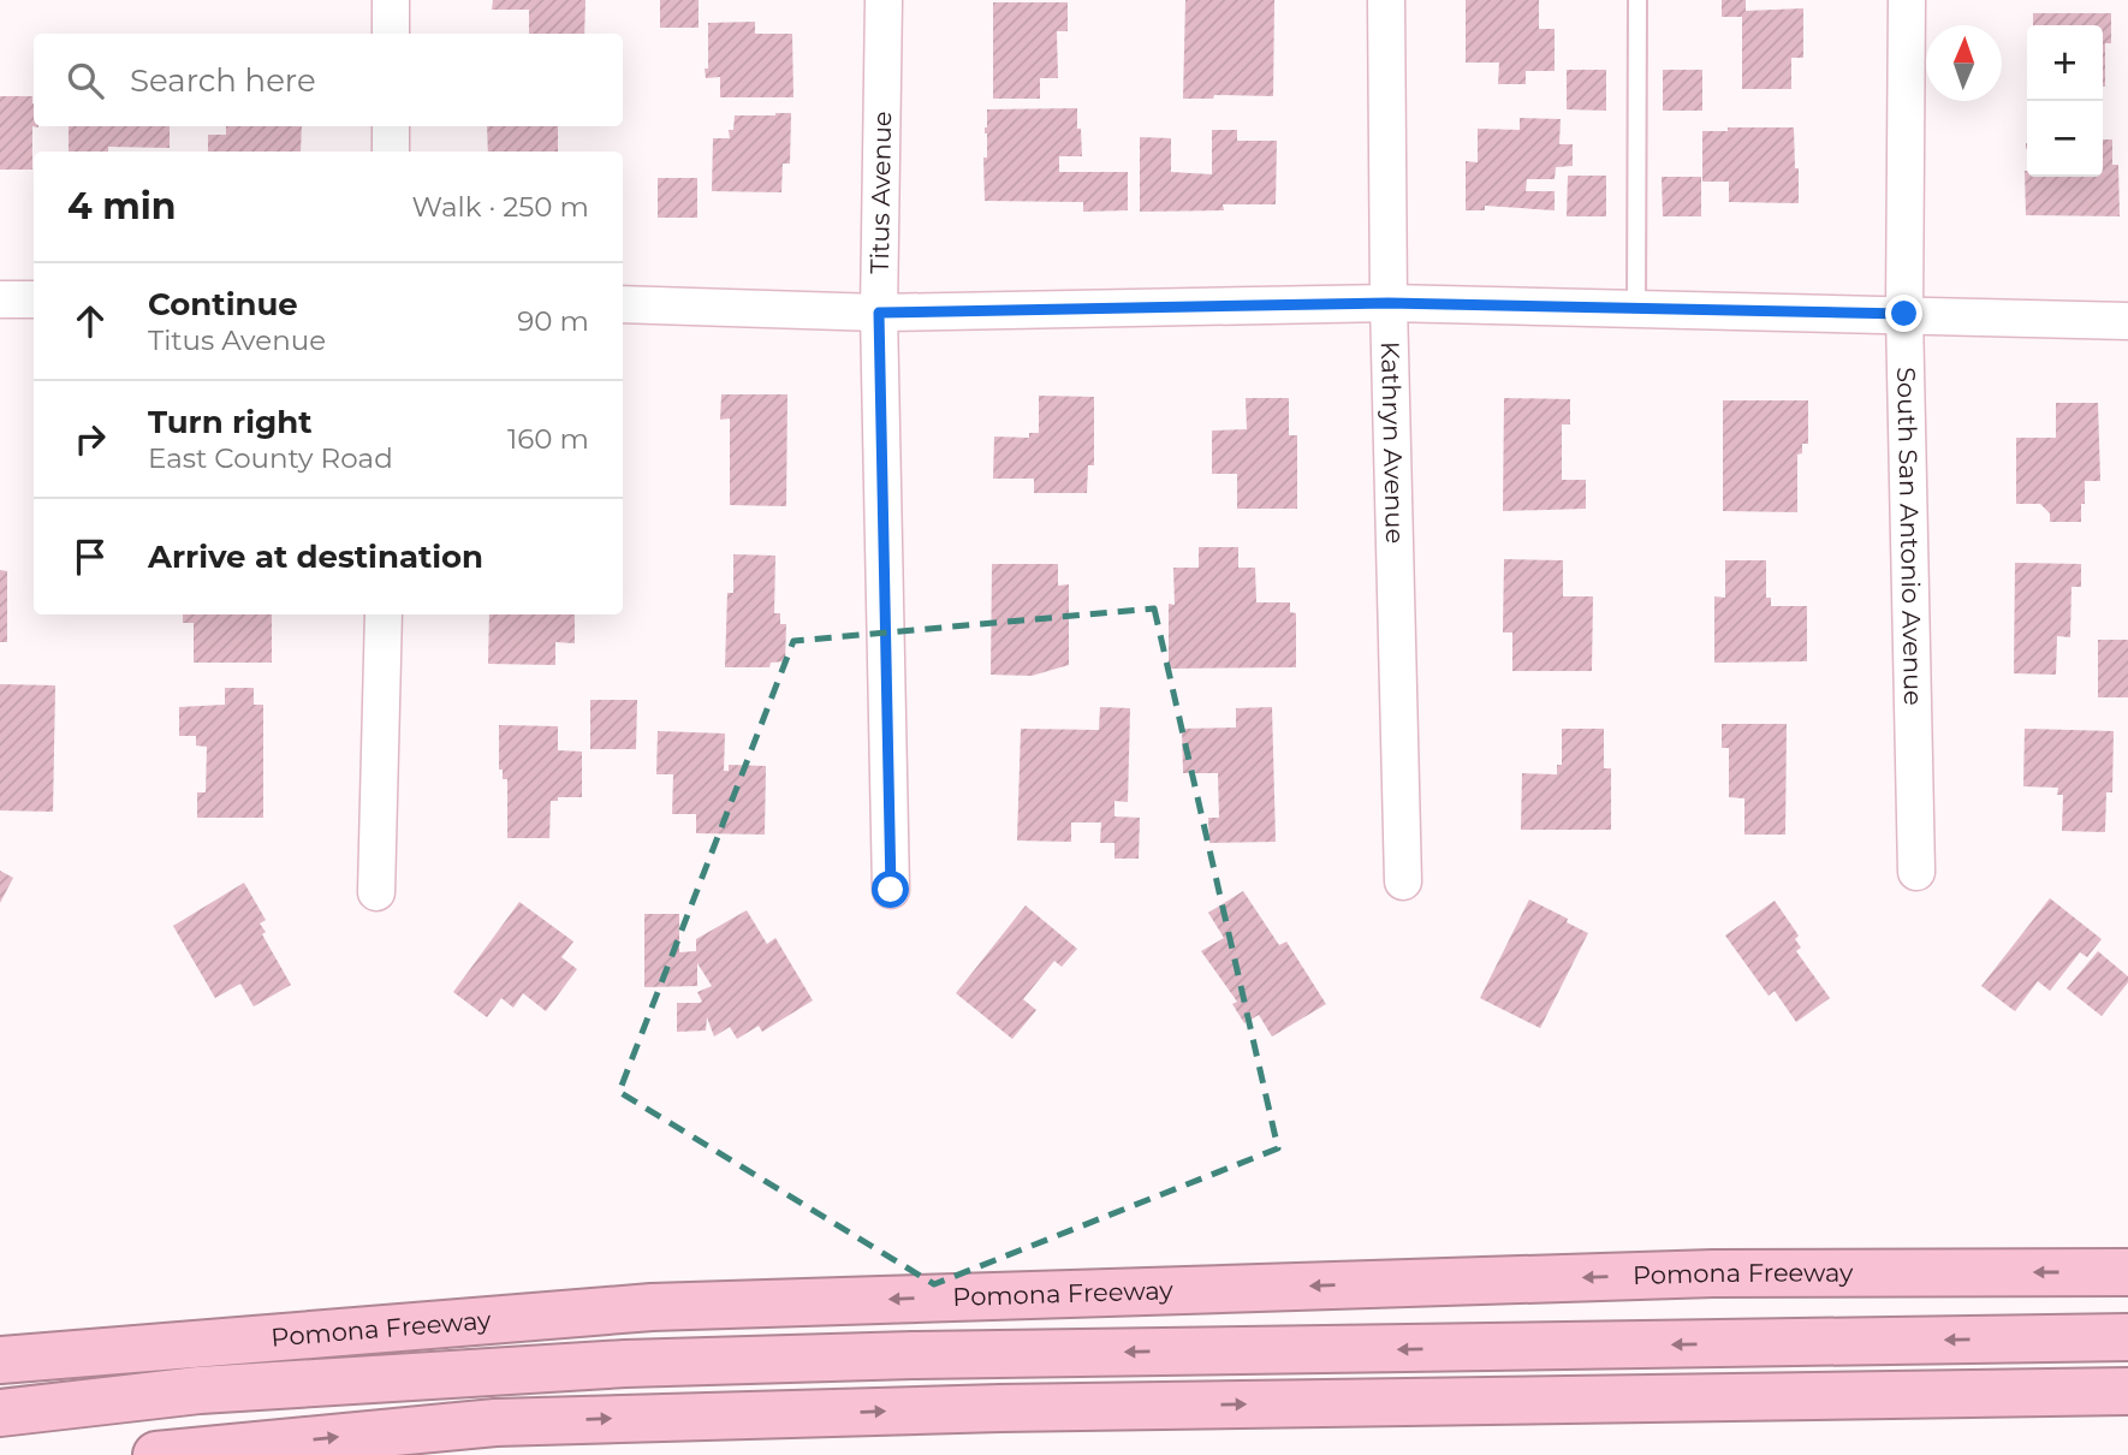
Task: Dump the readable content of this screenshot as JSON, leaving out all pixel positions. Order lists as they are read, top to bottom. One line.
{"streets":{"highway":["Pomona Freeway"],"street":["Titus Avenue","Kathryn Avenue","South San Antonio Avenue"]},"north":"top","page":{"map_buttons":["+","−"],"search":"Search here","heading":["4 min","Walk · 250 m"],"list":[["Continue","Titus Avenue","90 m"],["Turn right","East County Road","160 m"],"Arrive at destination"]}}
